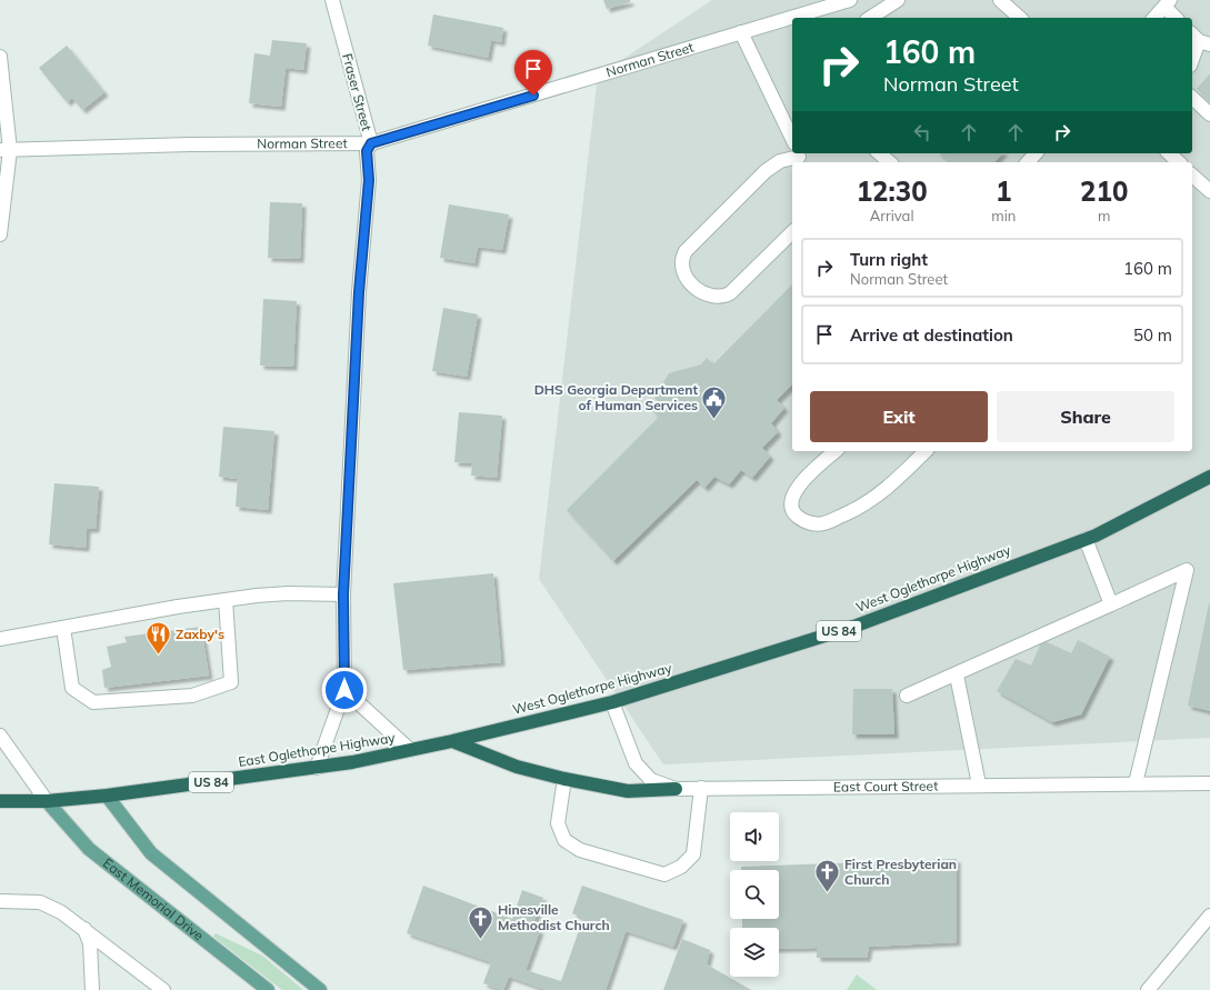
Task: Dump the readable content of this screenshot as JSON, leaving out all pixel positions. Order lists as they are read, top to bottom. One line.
{"streets":{"highway":["West Oglethorpe Highway","US 84","East Oglethorpe Highway"],"main road":["East Memorial Drive"],"street":["Norman Street","Fraser Street","East Court Street"]},"crossings":[["Norman Street","Fraser Street"],["Fraser Street","East Oglethorpe Highway"],["West Oglethorpe Highway","East Oglethorpe Highway"],["West Oglethorpe Highway","East Court Street"],["East Oglethorpe Highway","East Memorial Drive"]],"places":{"public building":["DHS Georgia Department of Human Services"],"restaurant":["Zaxby's"],"church":["First Presbyterian Church","Hinesville Methodist Church"]},"page":{"turn":["160 m","Norman Street"],"eta":["12:30","Arrival","1","min","210","m"],"list":[{"name":"Turn right","note":"Norman Street","value":"160 m"},{"name":"Arrive at destination","value":"50 m"}],"buttons":["Exit","Share"]}}
